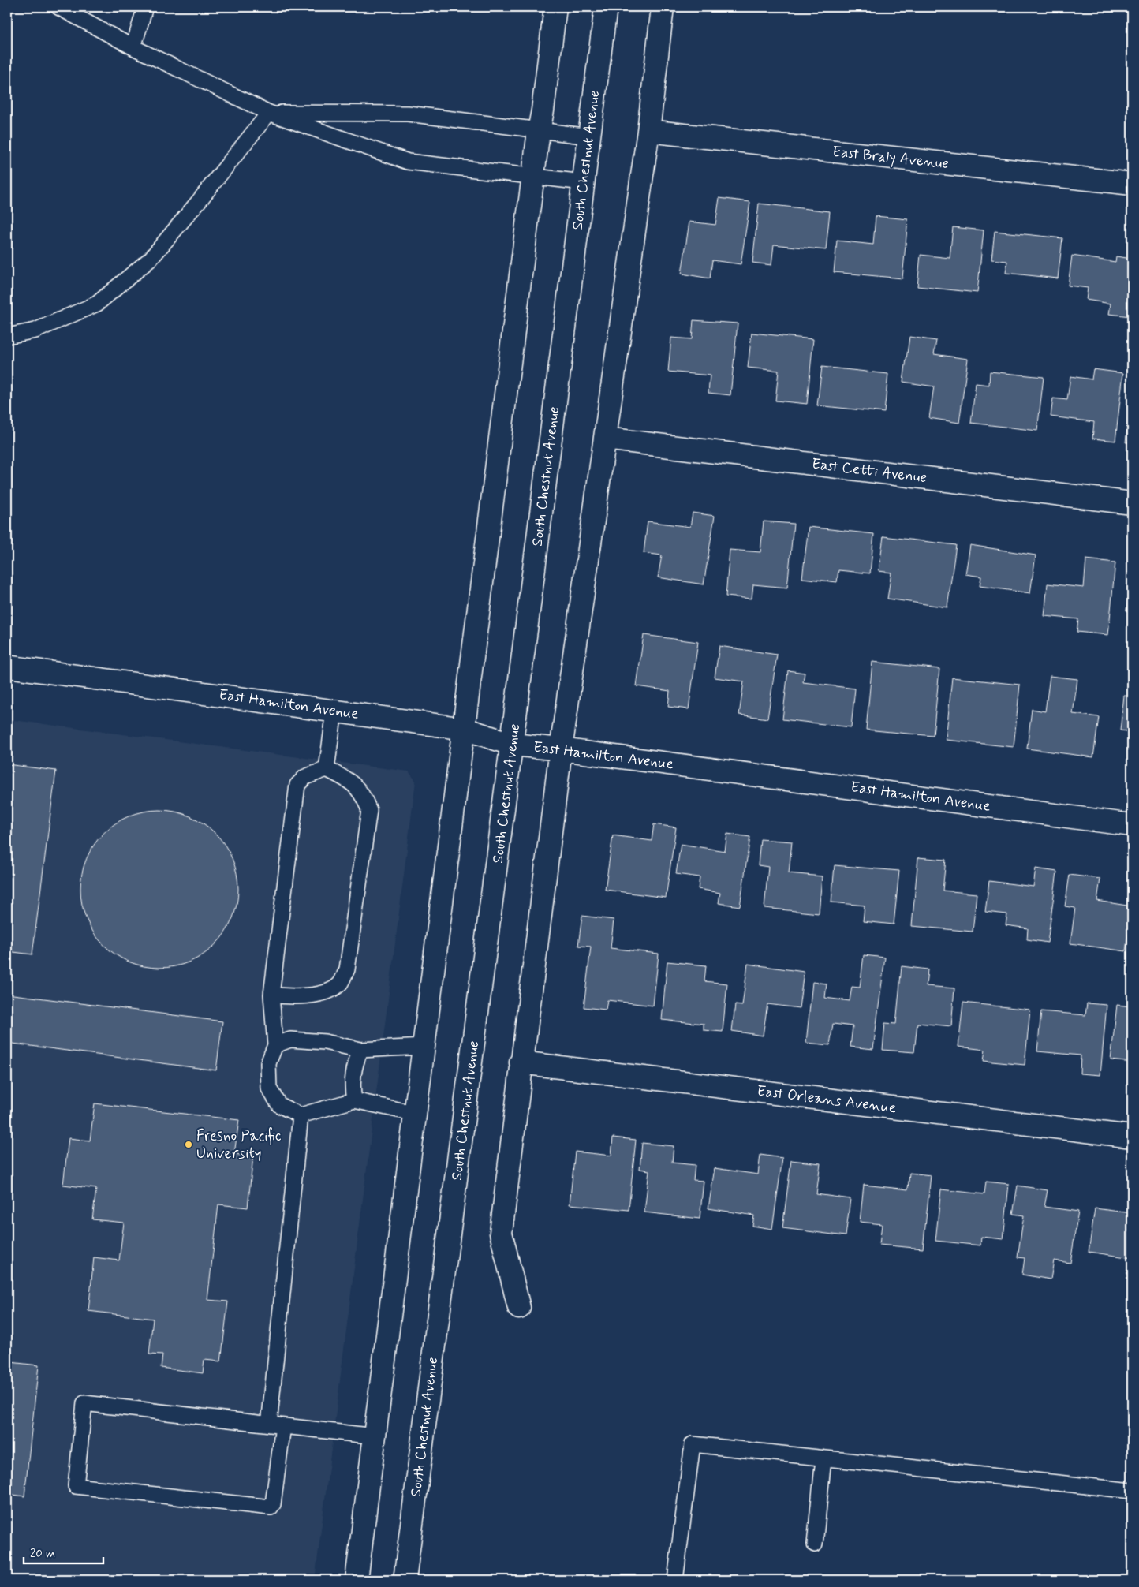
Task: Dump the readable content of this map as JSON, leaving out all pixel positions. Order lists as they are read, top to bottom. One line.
{"streets":{"street":["East Braly Avenue","South Chestnut Avenue","East Cetti Avenue","East Hamilton Avenue","East Orleans Avenue"]},"crossings":[["South Chestnut Avenue","East Hamilton Avenue"]],"places":["Fresno Pacific University"],"scale_bar":"20 m"}
